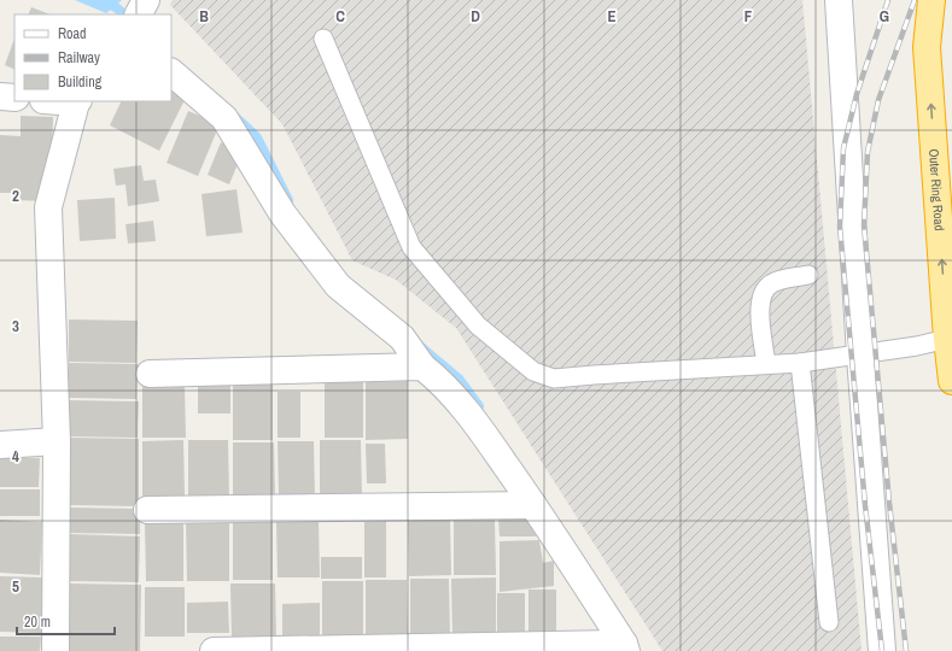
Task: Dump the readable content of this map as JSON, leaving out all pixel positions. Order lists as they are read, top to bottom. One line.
{"streets":{"highway":["Outer Ring Road"]},"one_way":["Outer Ring Road"],"legend":["Road","Railway","Building"],"scale_bar":"20 m","grid":{"columns":["B","C","D","E","F","G"],"rows":["2","3","4","5"]}}
